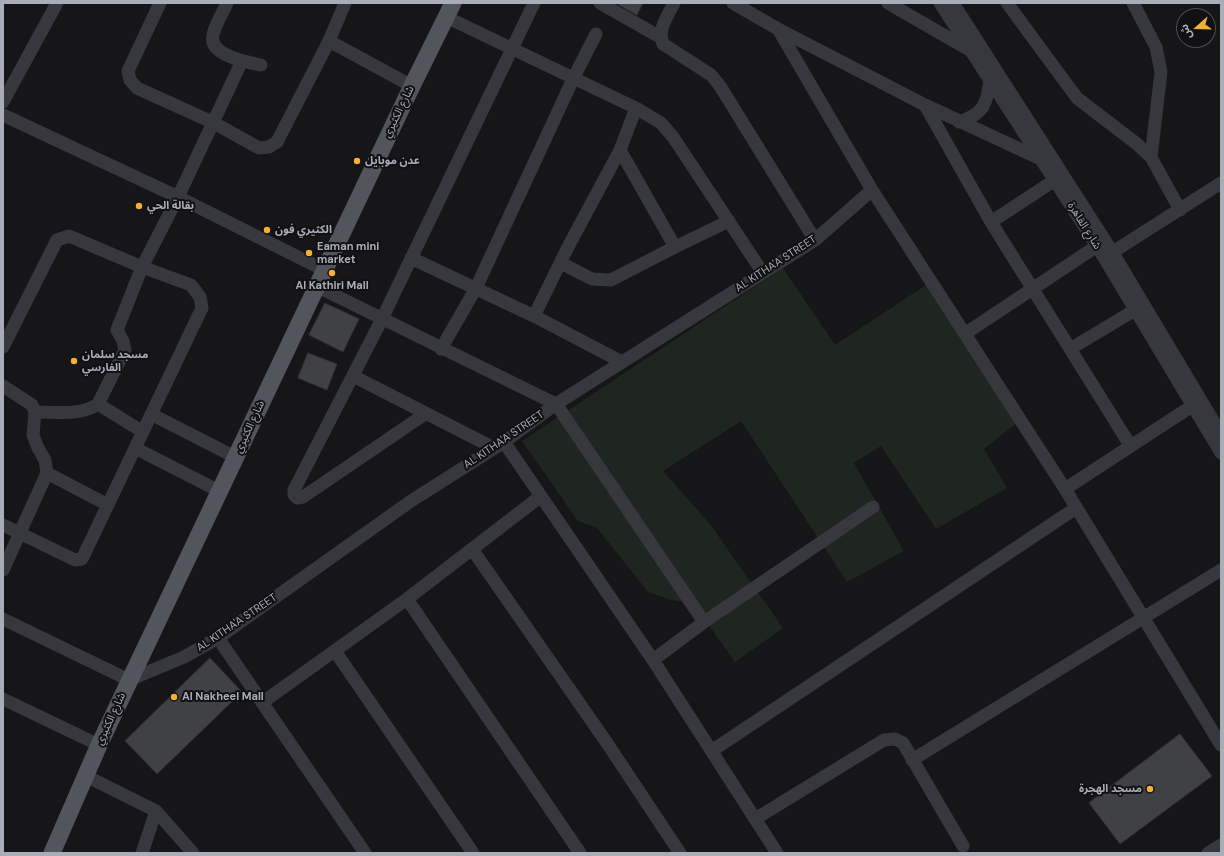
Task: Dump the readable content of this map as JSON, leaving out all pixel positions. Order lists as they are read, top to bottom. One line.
{"streets":{"main road":["شارع الكثيري"],"street":["شارع القاهرة","AL KITHA'A STREET"]},"crossings":[["شارع الكثيري","AL KITHA'A STREET"]],"places":["عدن موبايل","بقالة الحي","الكثيري فون","Eaman mini market","Al Kathiri Mall","مسجد سلمان الفارسي","Al Nakheel Mall","مسجد الهجرة"],"north":"left"}
